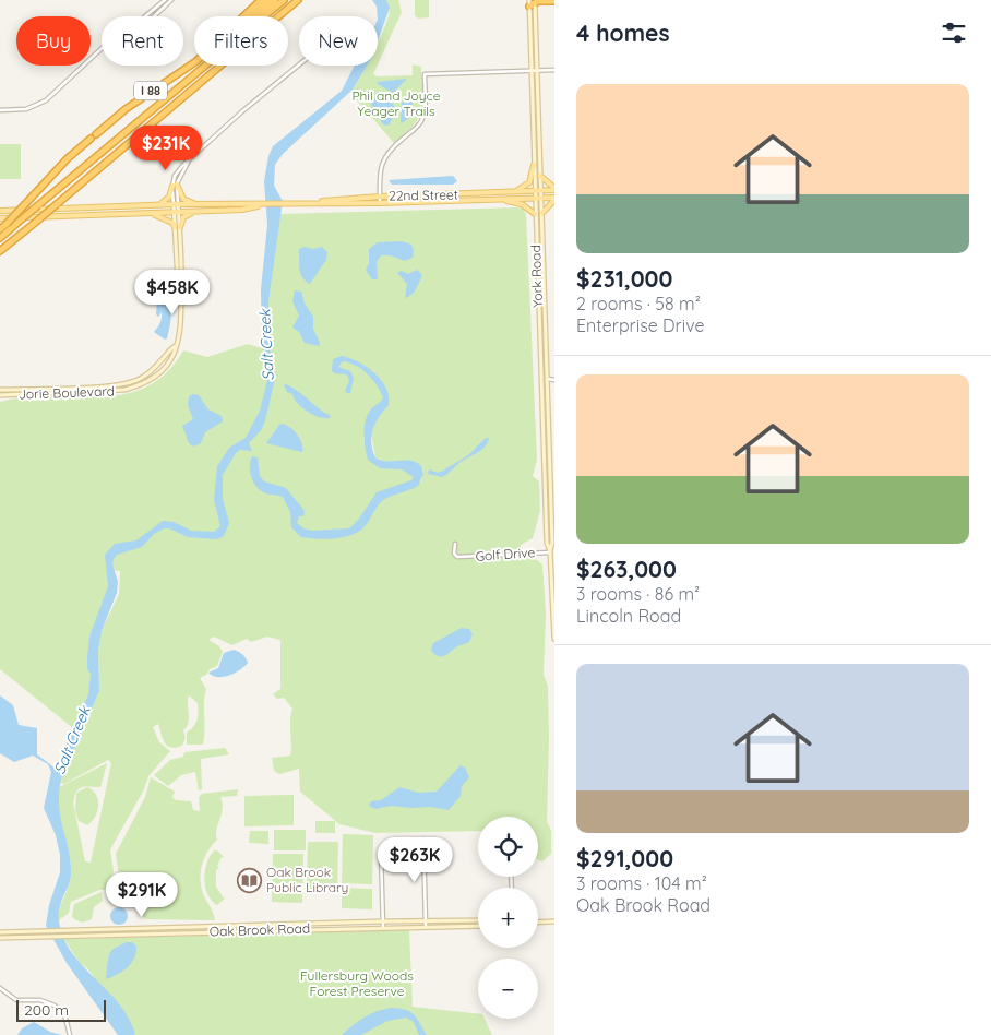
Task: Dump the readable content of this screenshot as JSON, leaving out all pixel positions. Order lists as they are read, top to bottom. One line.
{"streets":{"highway":["I 88"],"main road":["22nd Street","York Road","Jorie Boulevard","Oak Brook Road"],"street":["Golf Drive"]},"crossings":[["22nd Street","York Road"],["22nd Street","Jorie Boulevard"],["York Road","Golf Drive"]],"water":["Salt Creek"],"parks":["Phil and Joyce Yeager Trails","Fullersburg Woods Forest Preserve"],"places":{"library":["Oak Brook Public Library"]},"scale_bar":"200 m","page":{"heading":"4 homes","chip":["Buy","Rent","Filters","New"],"list":[{"name":"$231,000","note":"2 rooms · 58 m² · Enterprise Drive"},{"name":"$263,000","note":"3 rooms · 86 m² · Lincoln Road"},{"name":"$291,000","note":"3 rooms · 104 m² · Oak Brook Road"}],"price":["$231K","$458K","$263K","$291K"],"map_buttons":["+","−"],"scale":"200 m"}}
